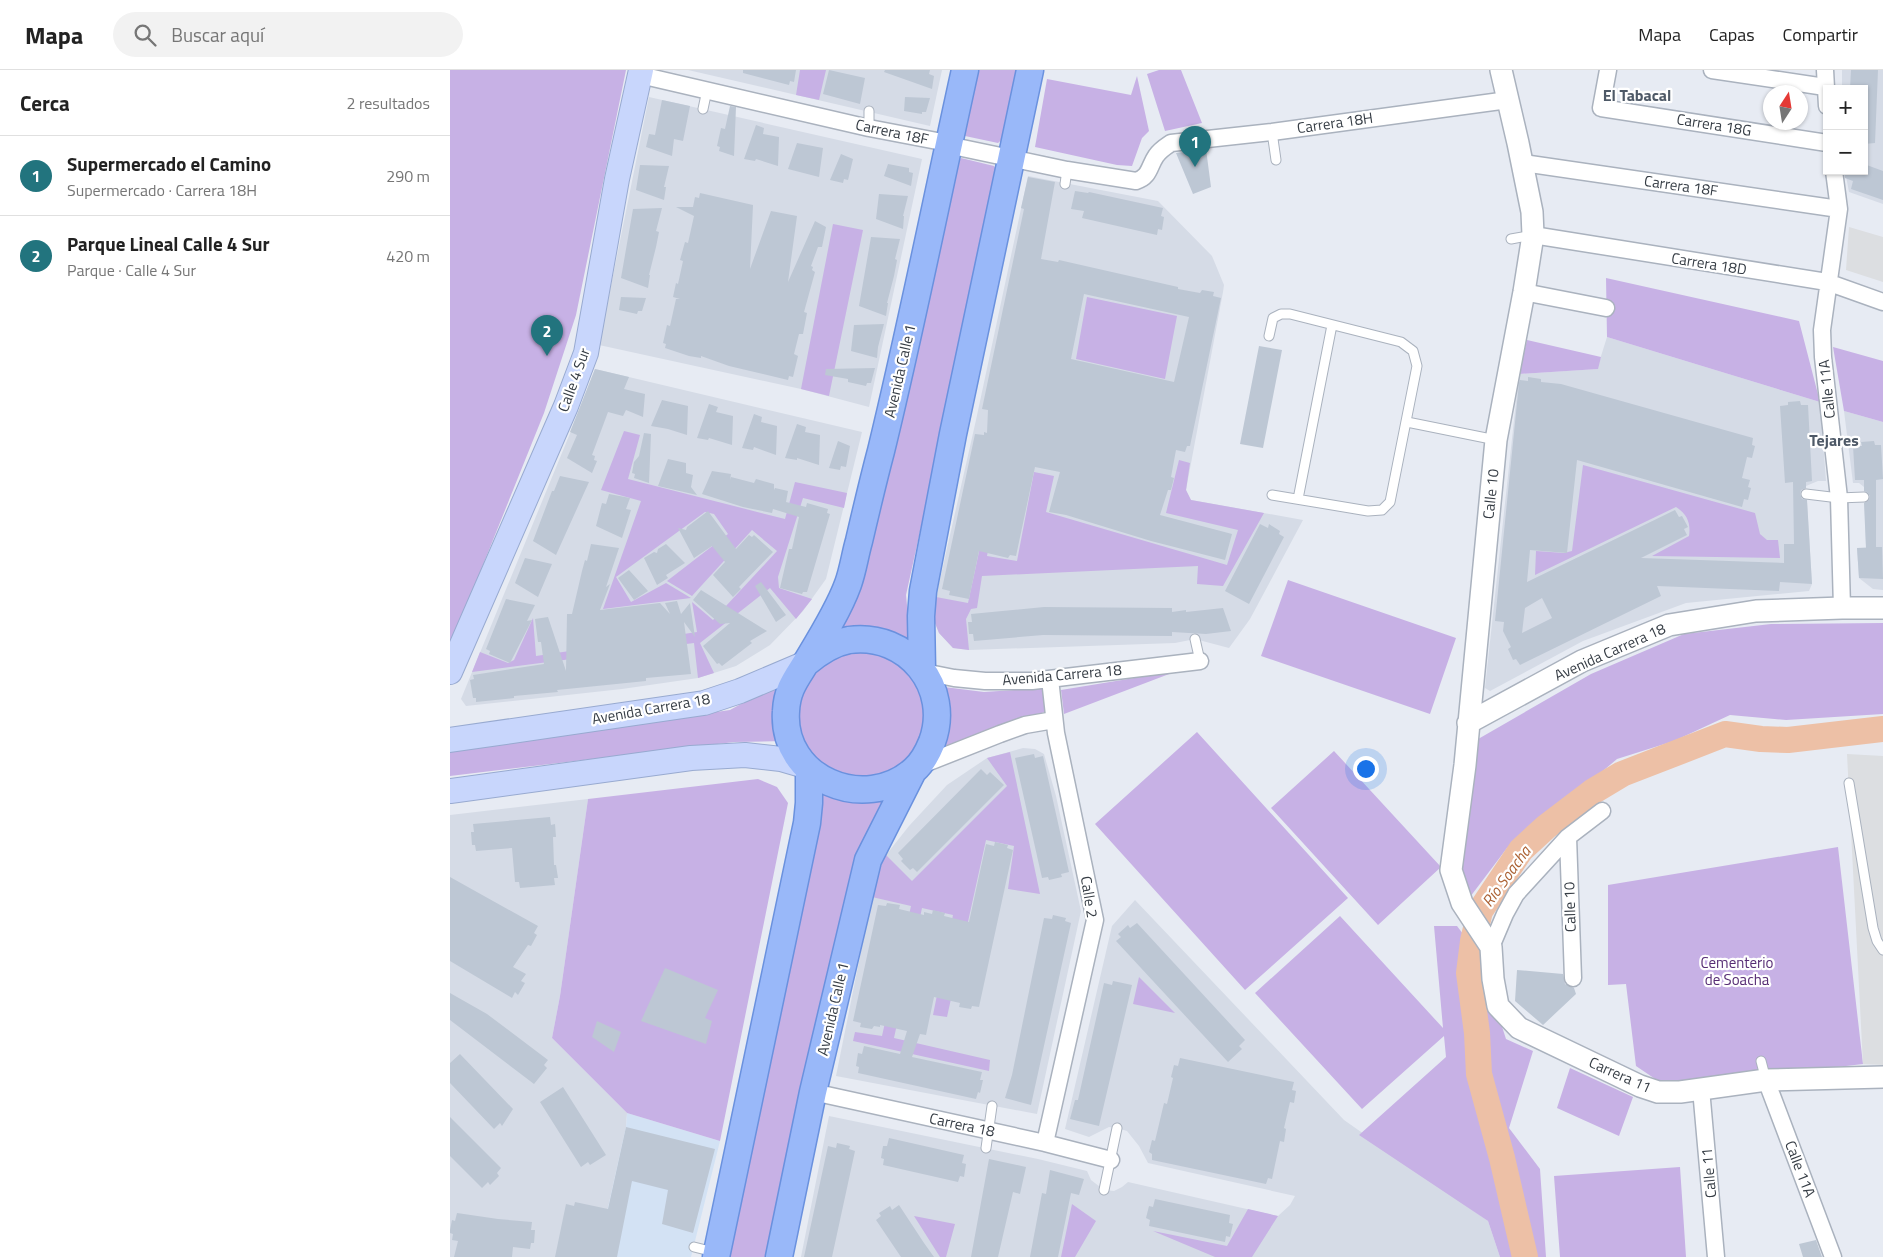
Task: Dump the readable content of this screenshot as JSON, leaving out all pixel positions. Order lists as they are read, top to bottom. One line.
{"streets":{"main road":["Avenida Calle 1","Calle 4 Sur","Avenida Carrera 18"],"street":["Carrera 18H","Carrera 18G","Carrera 18F","Carrera 18D","Calle 11A","Calle 10","Calle 2","Carrera 11","Carrera 18","Calle 11"]},"crossings":[["Carrera 18H","Carrera 18F"],["Carrera 18H","Calle 10"],["Carrera 18F","Avenida Calle 1"],["Carrera 18F","Calle 4 Sur"],["Carrera 18F","Calle 11A"],["Carrera 18F","Calle 10"],["Carrera 18D","Calle 11A"],["Carrera 18D","Calle 10"],["Avenida Calle 1","Avenida Carrera 18"],["Avenida Calle 1","Carrera 18"],["Calle 11A","Avenida Carrera 18"],["Calle 11A","Carrera 11"],["Calle 10","Avenida Carrera 18"],["Calle 10","Carrera 11"],["Avenida Carrera 18","Calle 2"],["Calle 2","Carrera 18"],["Carrera 11","Calle 11"]],"districts":["El Tabacal","Tejares"],"water":["Río Soacha"],"parks":["Cementerio de Soacha"],"north":"top","page":{"header":"Mapa","search":"Buscar aquí","nav":["Mapa","Capas","Compartir"],"heading":["Cerca","2 resultados"],"map_buttons":["+","−"],"pins":["1","2"],"list":[{"mark":"1","name":"Supermercado el Camino","note":"Supermercado · Carrera 18H","value":"290 m"},{"mark":"2","name":"Parque Lineal Calle 4 Sur","note":"Parque · Calle 4 Sur","value":"420 m"}]}}
